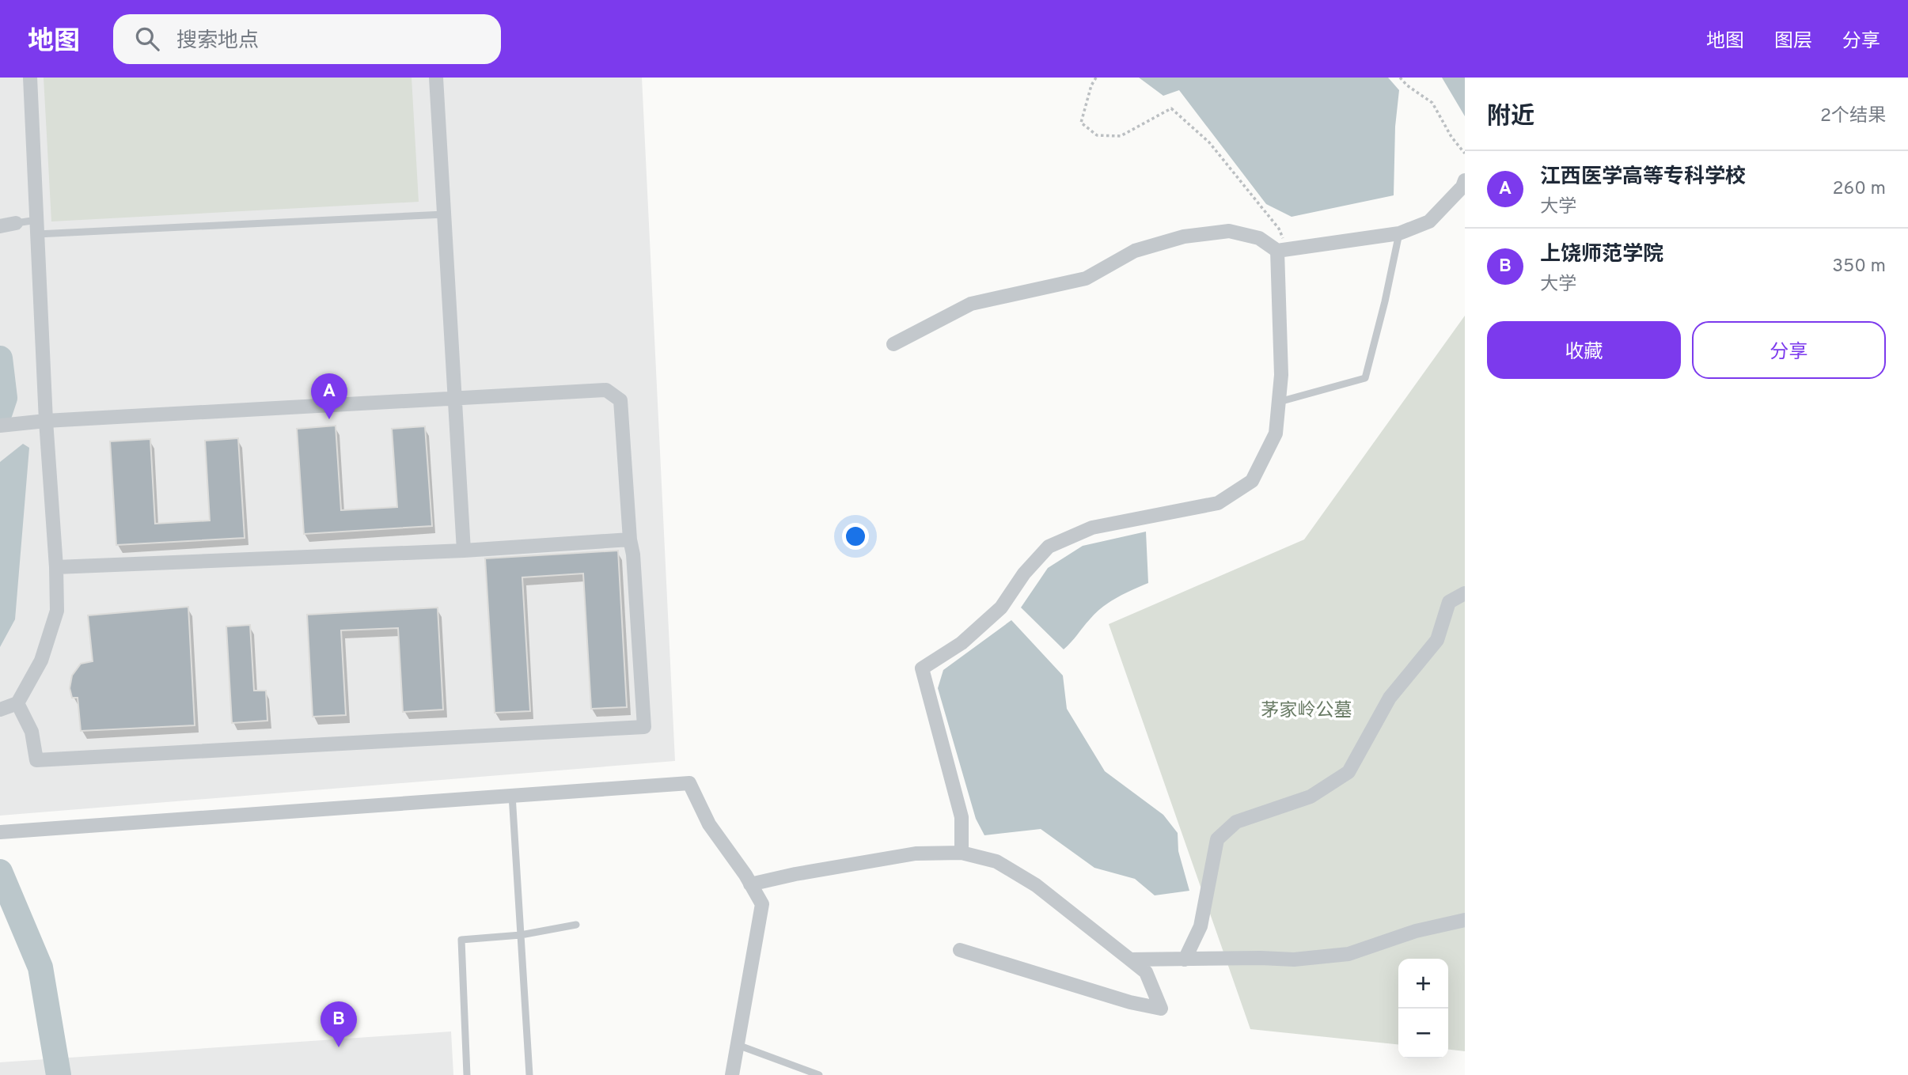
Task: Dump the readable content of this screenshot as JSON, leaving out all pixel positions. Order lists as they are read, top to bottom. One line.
{"parks":["茅家岭公墓"],"page":{"header":"地图","search":"搜索地点","nav":["地图","图层","分享"],"heading":["附近","2个结果"],"list":[{"mark":"A","name":"江西医学高等专科学校","note":"大学","value":"260 m"},{"mark":"B","name":"上饶师范学院","note":"大学","value":"350 m"}],"buttons":["收藏","分享"],"pins":["A","B"],"map_buttons":["+","−"]}}
